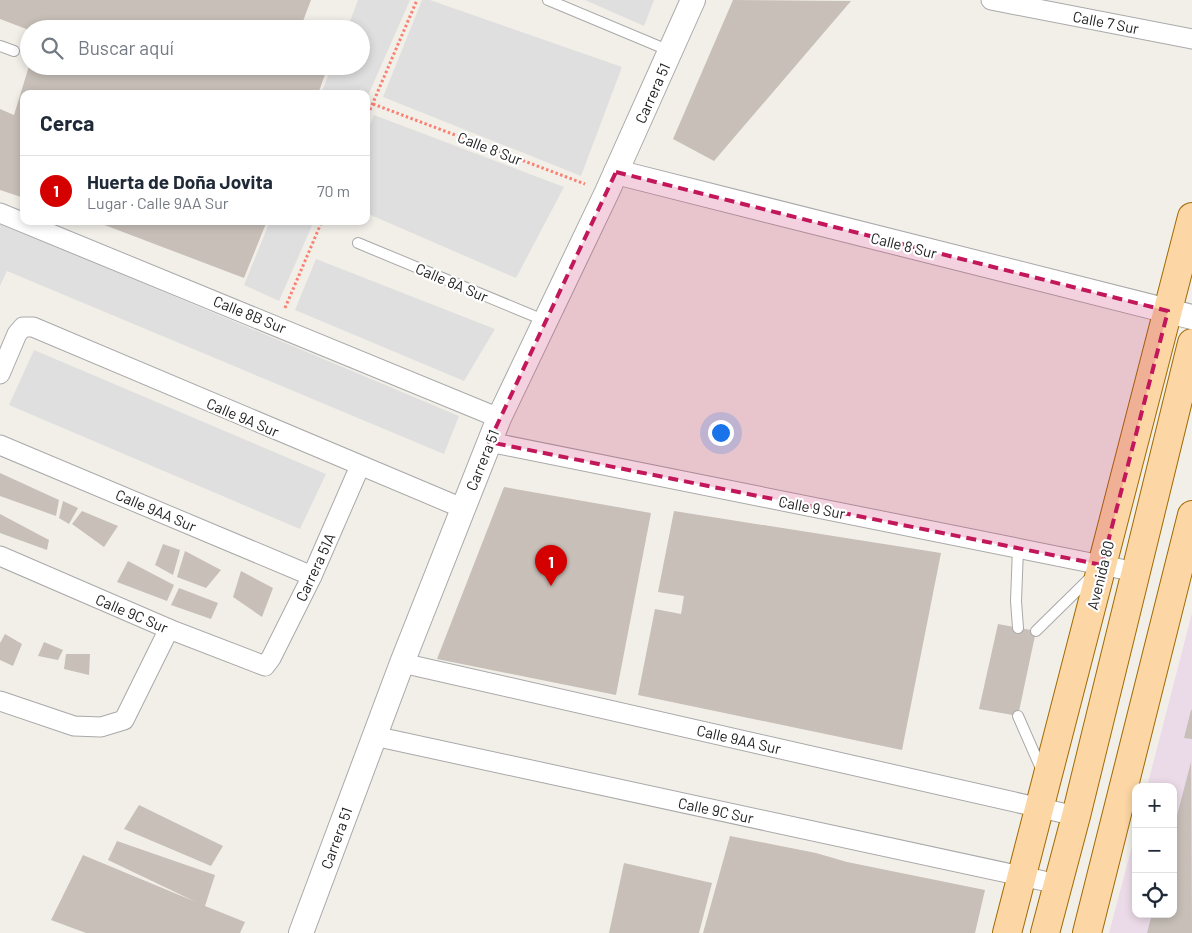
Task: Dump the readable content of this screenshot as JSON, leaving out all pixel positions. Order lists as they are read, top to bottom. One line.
{"streets":{"main road":["Avenida 80"],"street":["Calle 7 Sur","Carrera 51","Calle 8 Sur","Calle 8B Sur","Calle 9A Sur","Calle 9 Sur","Calle 9AA Sur","Carrera 51A","Calle 9C Sur"],"lane":["Calle 8A Sur"]},"crossings":[["Carrera 51","Calle 8 Sur"],["Carrera 51","Calle 8A Sur"],["Carrera 51","Calle 8B Sur"],["Carrera 51","Calle 9A Sur"],["Carrera 51","Calle 9 Sur"],["Carrera 51","Calle 9AA Sur"],["Carrera 51","Calle 9C Sur"],["Calle 8 Sur","Avenida 80"],["Calle 9A Sur","Carrera 51A"],["Calle 9 Sur","Avenida 80"],["Calle 9AA Sur","Carrera 51A"],["Calle 9AA Sur","Avenida 80"],["Carrera 51A","Calle 9C Sur"],["Avenida 80","Calle 9C Sur"]],"page":{"search":"Buscar aquí","heading":"Cerca","list":[{"mark":"1","name":"Huerta de Doña Jovita","note":"Lugar · Calle 9AA Sur","value":"70 m"}],"pins":"1","map_buttons":["+","−"]}}
